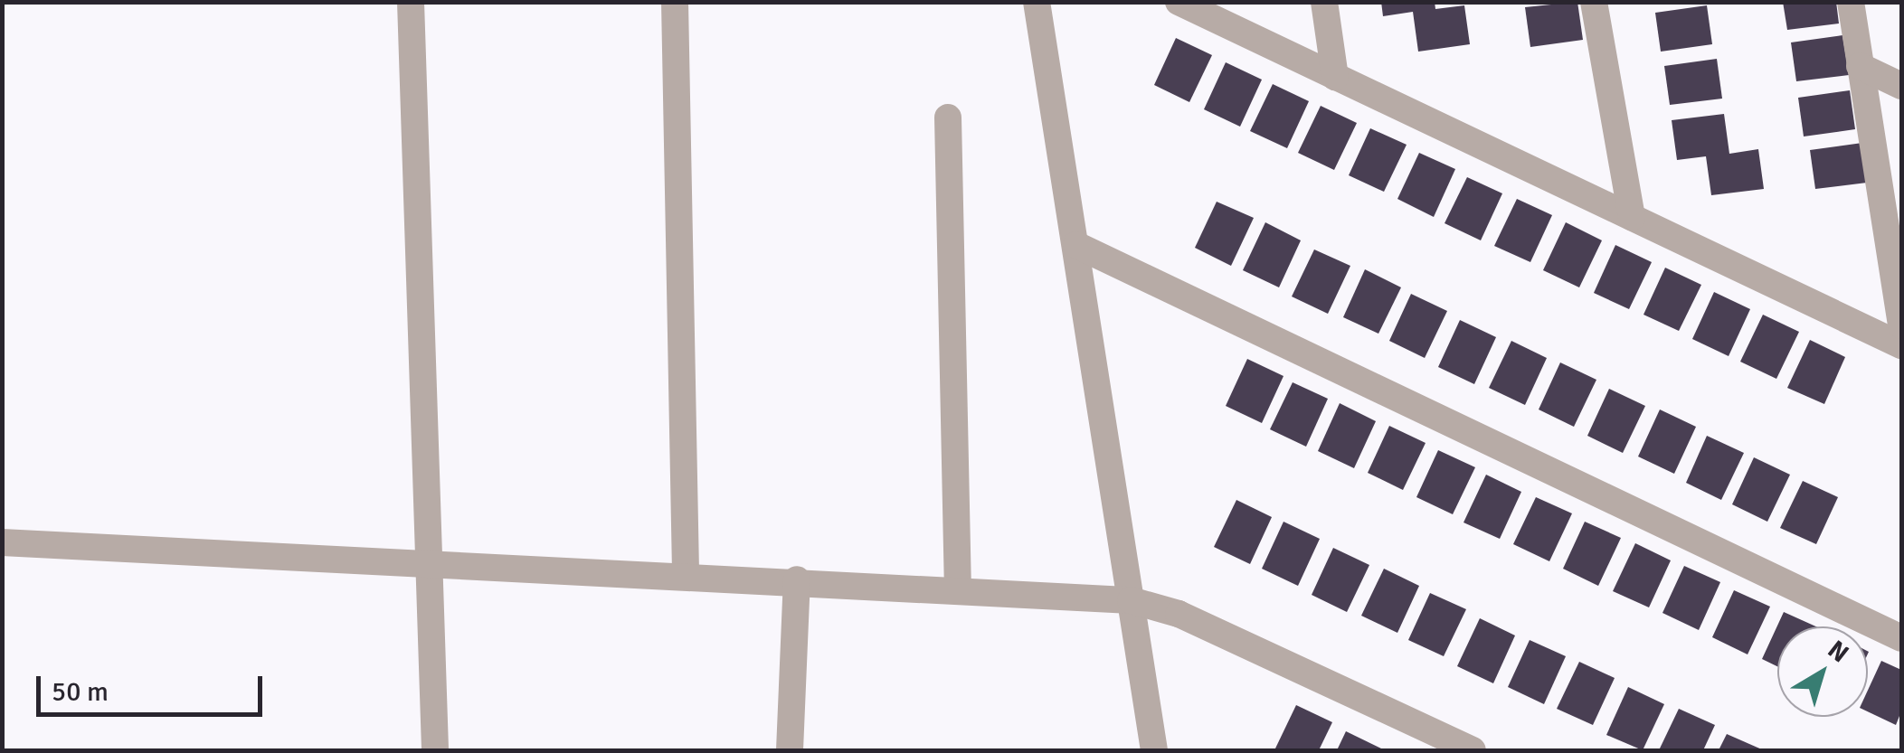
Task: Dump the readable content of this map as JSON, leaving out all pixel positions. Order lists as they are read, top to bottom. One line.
{"scale_bar":"50 m","north":"top right"}
